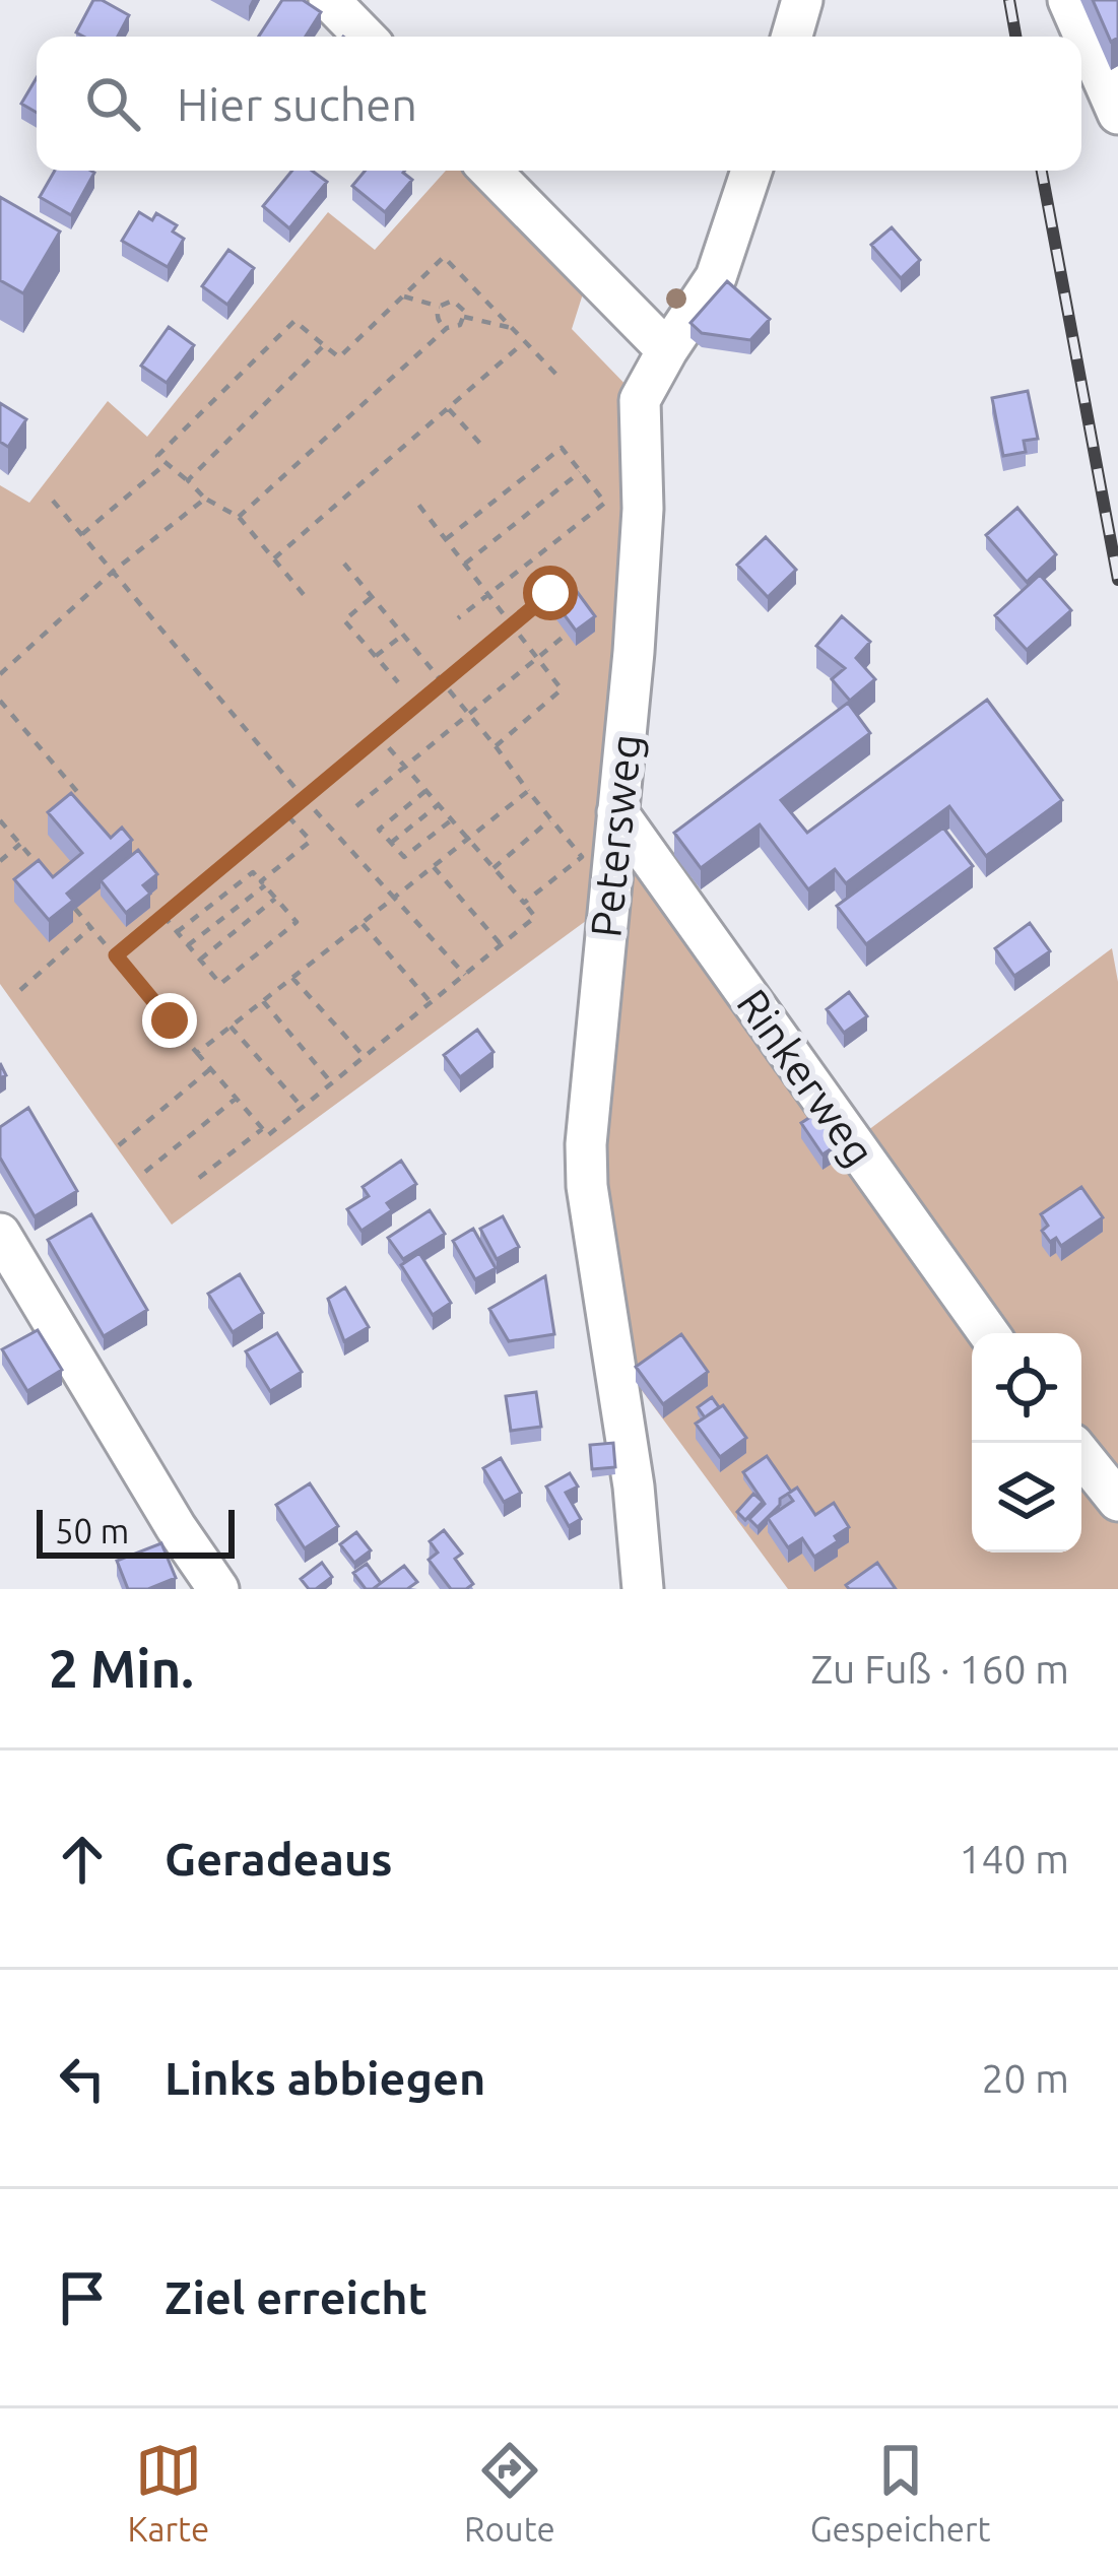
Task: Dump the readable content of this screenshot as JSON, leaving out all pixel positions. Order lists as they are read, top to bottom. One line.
{"streets":{"street":["Petersweg","Rinkerweg"]},"crossings":[["Petersweg","Rinkerweg"]],"scale_bar":"50 m","page":{"search":"Hier suchen","scale":"50 m","heading":["2 Min.","Zu Fuß · 160 m"],"list":[["Geradeaus","140 m"],["Links abbiegen","20 m"],"Ziel erreicht"],"nav":["Karte","Route","Gespeichert"]}}
